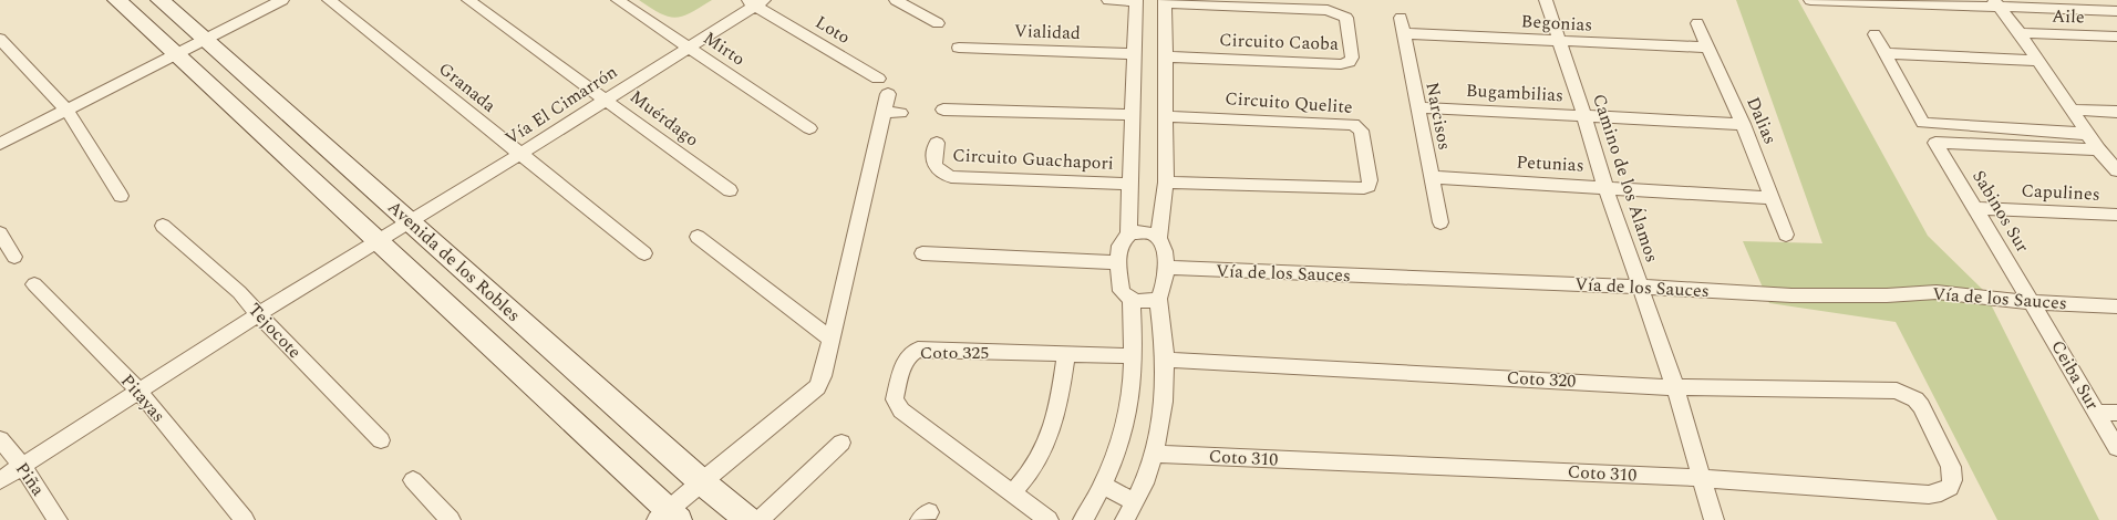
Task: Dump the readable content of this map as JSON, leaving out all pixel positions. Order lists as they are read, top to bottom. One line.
{"streets":{"street":["Aile","Begonias","Loto","Vialidad","Circuito Caoba","Mirto","Granada","Bugambilias","Circuito Quelite","Vía El Cimarrón","Narcisos","Muérdago","Dalias","Circuito Guachapori","Petunias","Camino de los Álamos","Capulines","Sabinos Sur","Avenida de los Robles","Vía de los Sauces","Tejocote","Coto 325","Ceiba Sur","Coto 320","Pitayas","Coto 310","Piña"]},"crossings":[["Begonias","Narcisos"],["Begonias","Dalias"],["Begonias","Camino de los Álamos"],["Loto","Vía El Cimarrón"],["Mirto","Vía El Cimarrón"],["Granada","Vía El Cimarrón"],["Bugambilias","Narcisos"],["Bugambilias","Dalias"],["Bugambilias","Camino de los Álamos"],["Vía El Cimarrón","Muérdago"],["Vía El Cimarrón","Avenida de los Robles"],["Vía El Cimarrón","Tejocote"],["Vía El Cimarrón","Pitayas"],["Vía El Cimarrón","Piña"],["Narcisos","Petunias"],["Dalias","Petunias"],["Petunias","Camino de los Álamos"],["Camino de los Álamos","Vía de los Sauces"],["Camino de los Álamos","Coto 320"],["Camino de los Álamos","Coto 310"],["Capulines","Sabinos Sur"],["Sabinos Sur","Vía de los Sauces"],["Sabinos Sur","Ceiba Sur"],["Vía de los Sauces","Ceiba Sur"],["Coto 320","Coto 310"]]}
